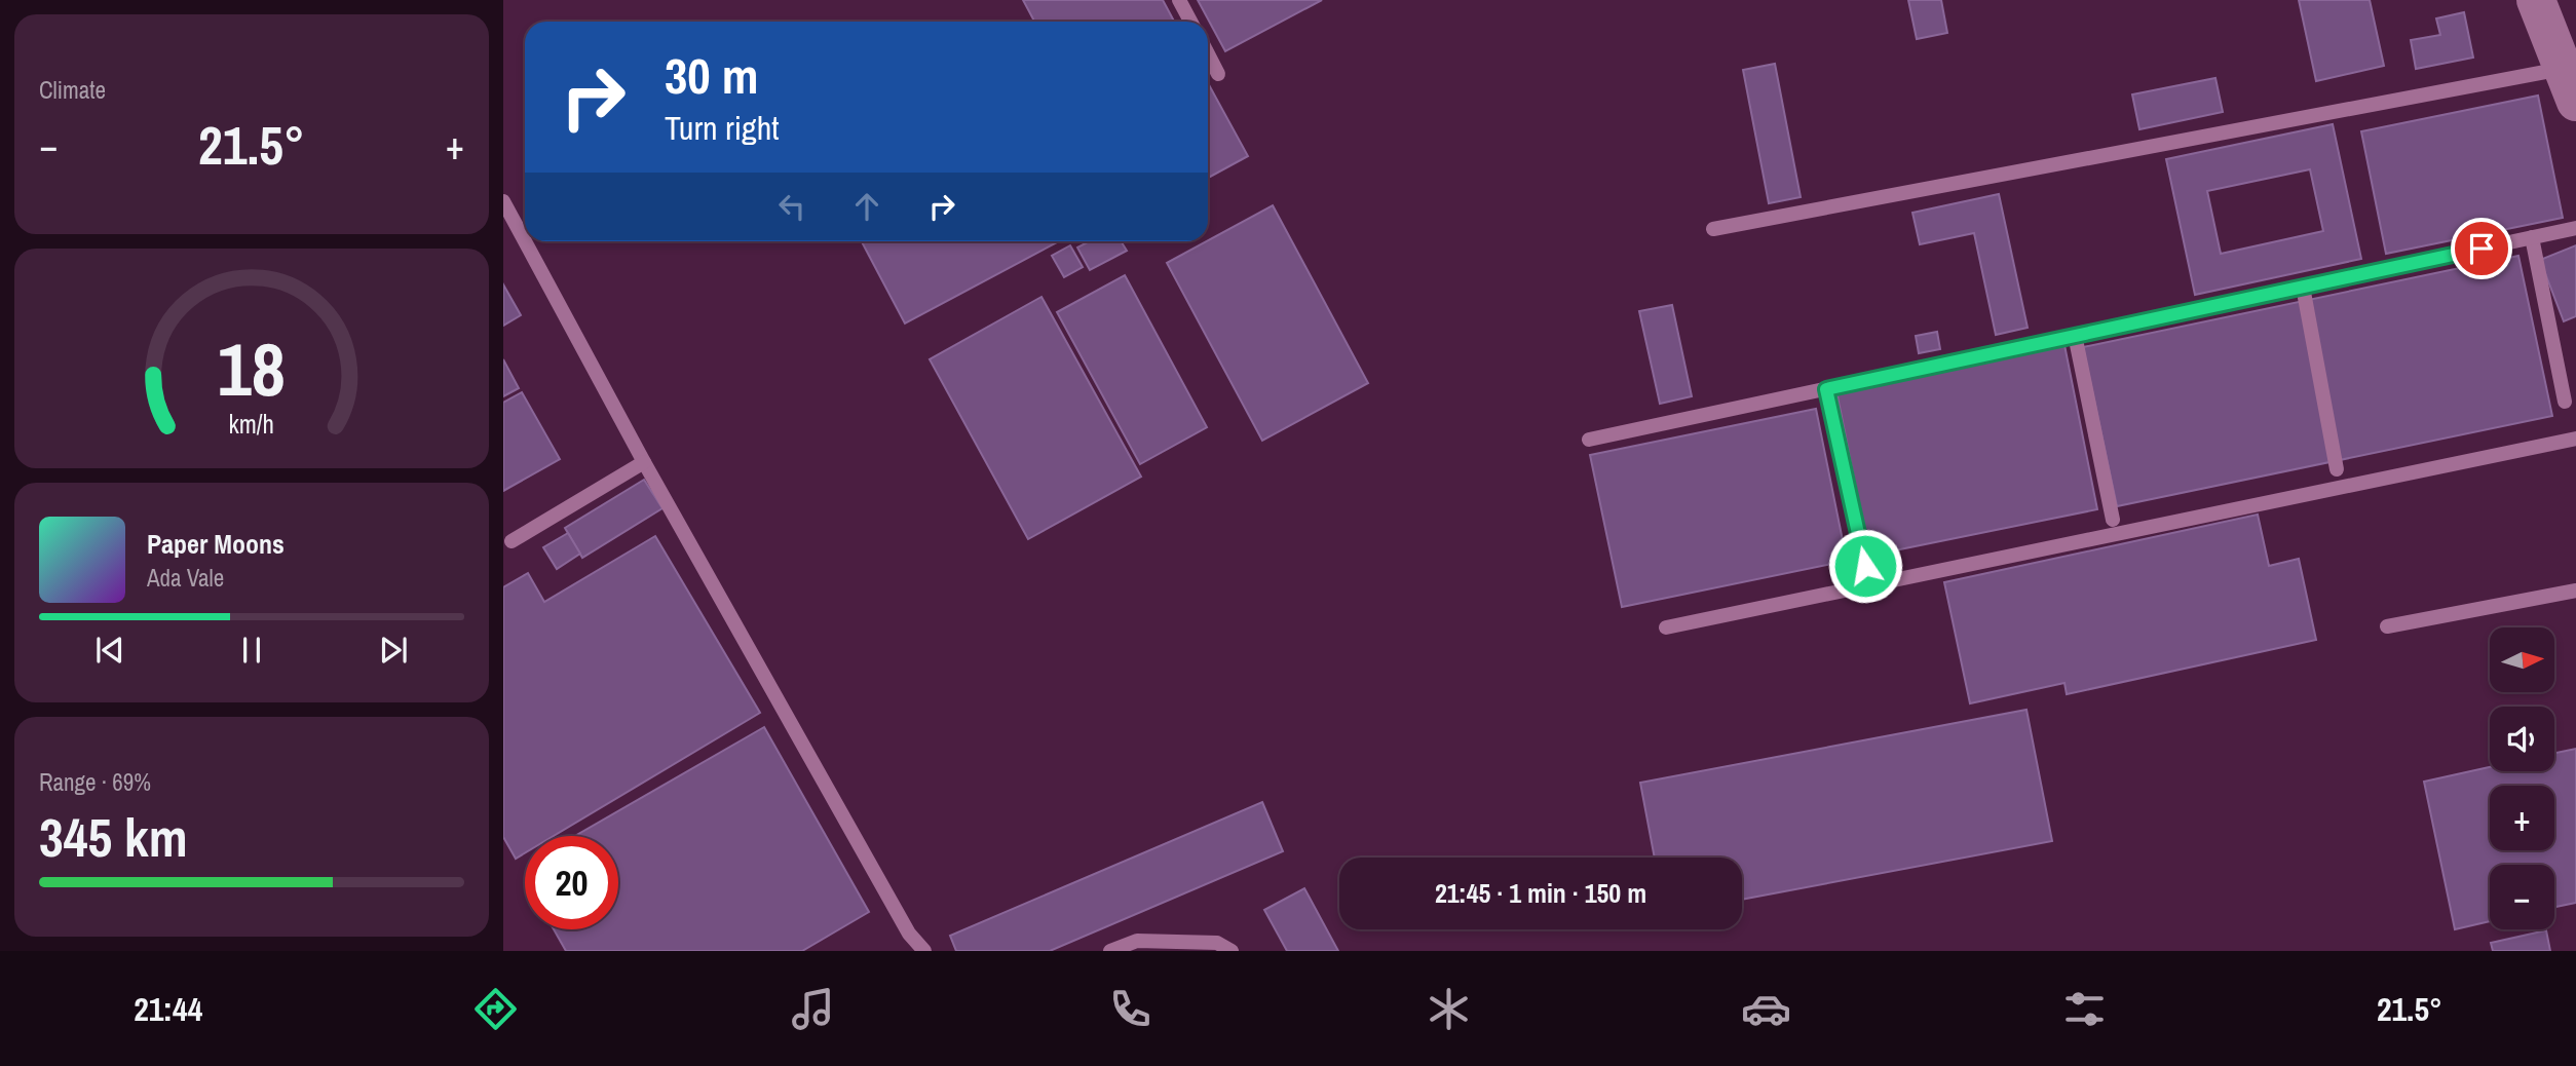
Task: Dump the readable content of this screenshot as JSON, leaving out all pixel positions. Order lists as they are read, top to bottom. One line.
{"north":"right","page":{"tile":["Climate",["Range · 69%","345 km"]],"turn":["30 m","Turn right"],"heat":["−","21.5°","+"],"song":["Paper Moons","Ada Vale"],"map_buttons":["+","−"],"limit":"20","trip":"21:45 · 1 min · 150 m","tabs":["21:44","21.5°"],"gauge":["18","km/h"]}}
